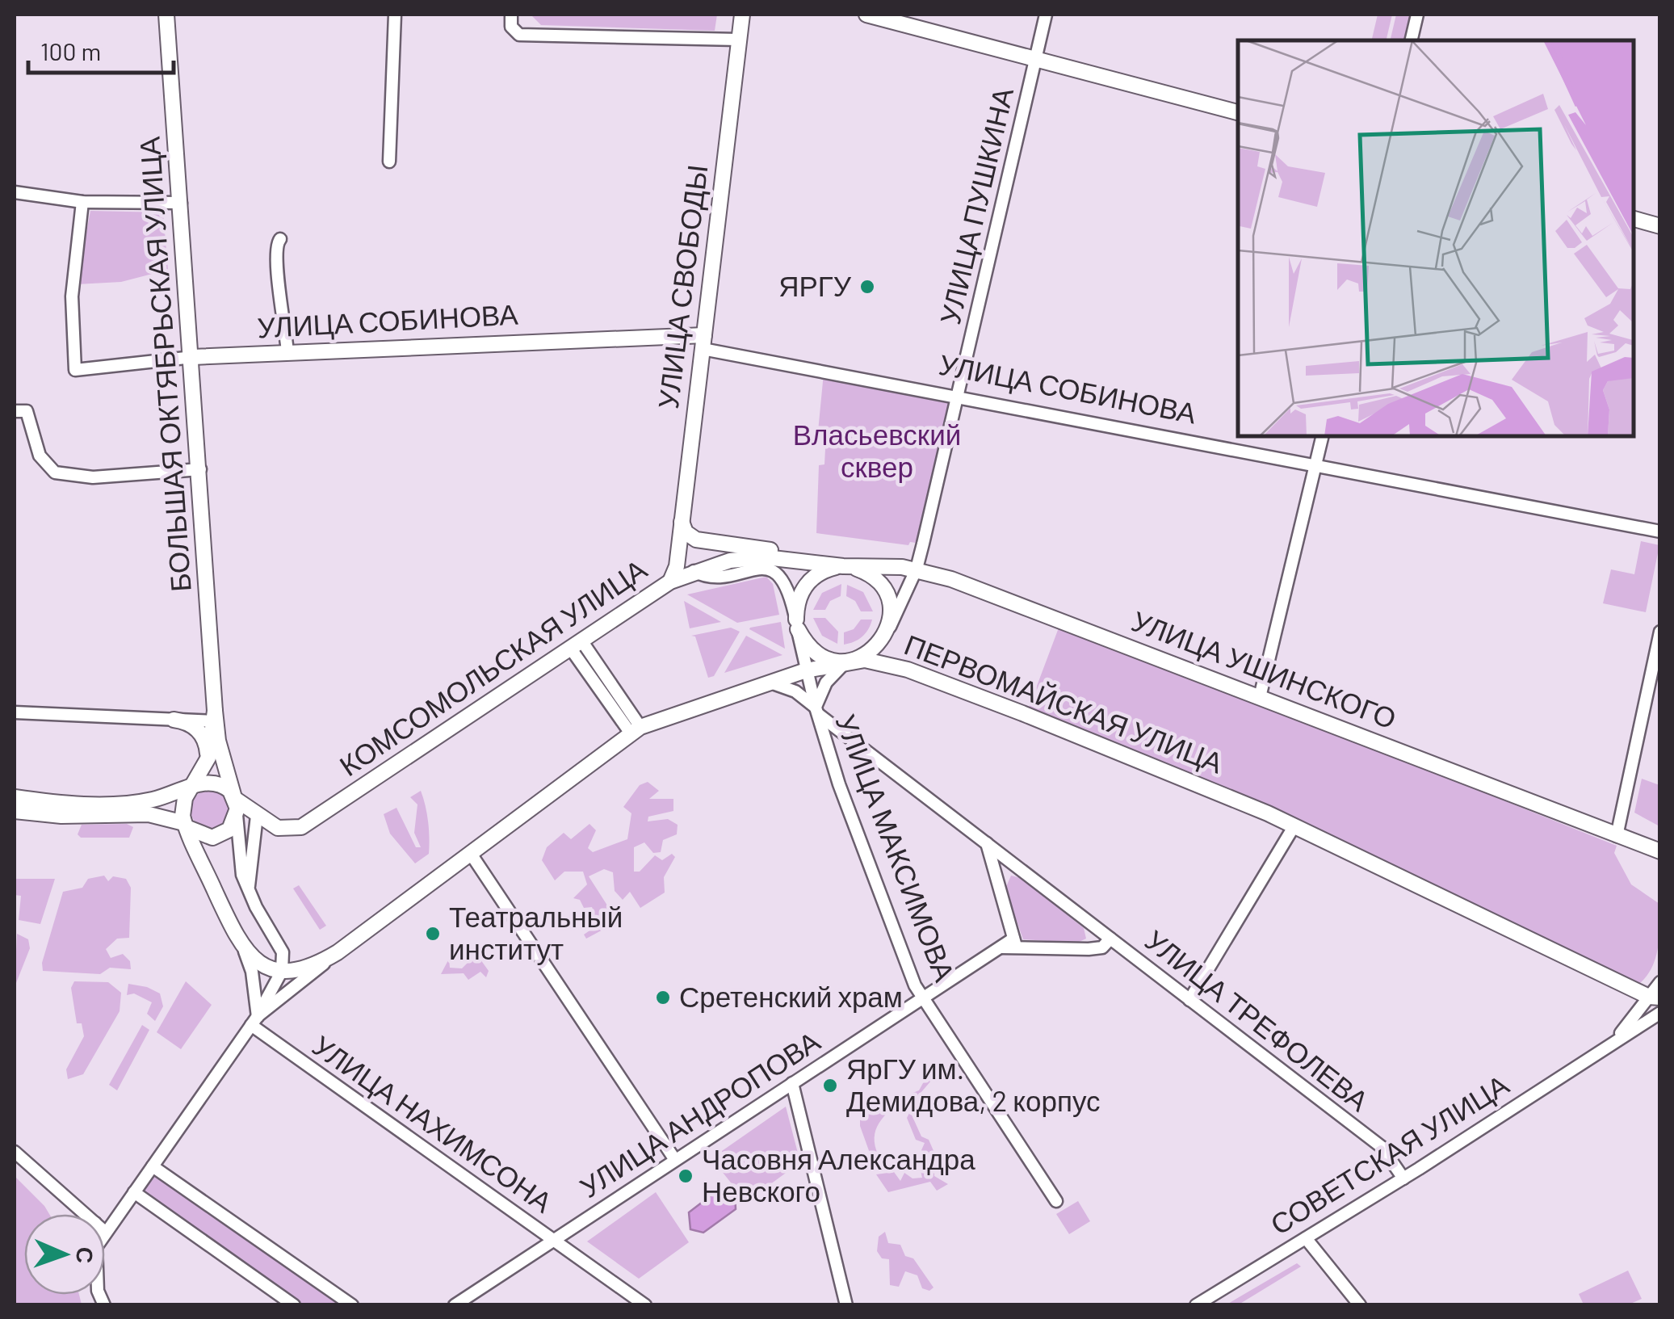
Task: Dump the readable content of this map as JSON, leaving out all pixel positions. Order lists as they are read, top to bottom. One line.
{"streets":{"main road":["УЛИЦА СВОБОДЫ","УЛИЦА СОБИНОВА","БОЛЬШАЯ ОКТЯБРЬСКАЯ УЛИЦА","КОМСОМОЛЬСКАЯ УЛИЦА","УЛИЦА УШИНСКОГО","ПЕРВОМАЙСКАЯ УЛИЦА"],"street":["УЛИЦА ПУШКИНА","УЛИЦА МАКСИМОВА","УЛИЦА ТРЕФОЛЕВА","УЛИЦА АНДРОПОВА","УЛИЦА НАХИМСОНА","СОВЕТСКАЯ УЛИЦА"]},"crossings":[["УЛИЦА ПУШКИНА","УЛИЦА СОБИНОВА"],["УЛИЦА ПУШКИНА","КОМСОМОЛЬСКАЯ УЛИЦА"],["УЛИЦА ПУШКИНА","УЛИЦА УШИНСКОГО"],["УЛИЦА ПУШКИНА","ПЕРВОМАЙСКАЯ УЛИЦА"],["УЛИЦА ПУШКИНА","УЛИЦА МАКСИМОВА"],["УЛИЦА СВОБОДЫ","УЛИЦА СОБИНОВА"],["УЛИЦА СВОБОДЫ","КОМСОМОЛЬСКАЯ УЛИЦА"],["УЛИЦА СВОБОДЫ","УЛИЦА МАКСИМОВА"],["УЛИЦА СОБИНОВА","БОЛЬШАЯ ОКТЯБРЬСКАЯ УЛИЦА"],["БОЛЬШАЯ ОКТЯБРЬСКАЯ УЛИЦА","КОМСОМОЛЬСКАЯ УЛИЦА"],["КОМСОМОЛЬСКАЯ УЛИЦА","УЛИЦА УШИНСКОГО"],["КОМСОМОЛЬСКАЯ УЛИЦА","ПЕРВОМАЙСКАЯ УЛИЦА"],["КОМСОМОЛЬСКАЯ УЛИЦА","УЛИЦА МАКСИМОВА"],["УЛИЦА УШИНСКОГО","ПЕРВОМАЙСКАЯ УЛИЦА"],["УЛИЦА УШИНСКОГО","УЛИЦА МАКСИМОВА"],["ПЕРВОМАЙСКАЯ УЛИЦА","УЛИЦА МАКСИМОВА"],["ПЕРВОМАЙСКАЯ УЛИЦА","УЛИЦА ТРЕФОЛЕВА"],["ПЕРВОМАЙСКАЯ УЛИЦА","УЛИЦА НАХИМСОНА"],["ПЕРВОМАЙСКАЯ УЛИЦА","СОВЕТСКАЯ УЛИЦА"],["УЛИЦА МАКСИМОВА","УЛИЦА ТРЕФОЛЕВА"],["УЛИЦА МАКСИМОВА","УЛИЦА АНДРОПОВА"],["УЛИЦА ТРЕФОЛЕВА","УЛИЦА АНДРОПОВА"],["УЛИЦА ТРЕФОЛЕВА","СОВЕТСКАЯ УЛИЦА"],["УЛИЦА АНДРОПОВА","УЛИЦА НАХИМСОНА"]],"parks":["Власьевский сквер"],"places":["ЯРГУ","Театральный институт","Сретенский храм","ЯрГУ им. Демидова, 2 корпус","Часовня Александра Невского"],"scale_bar":"100 m","north":"right"}
